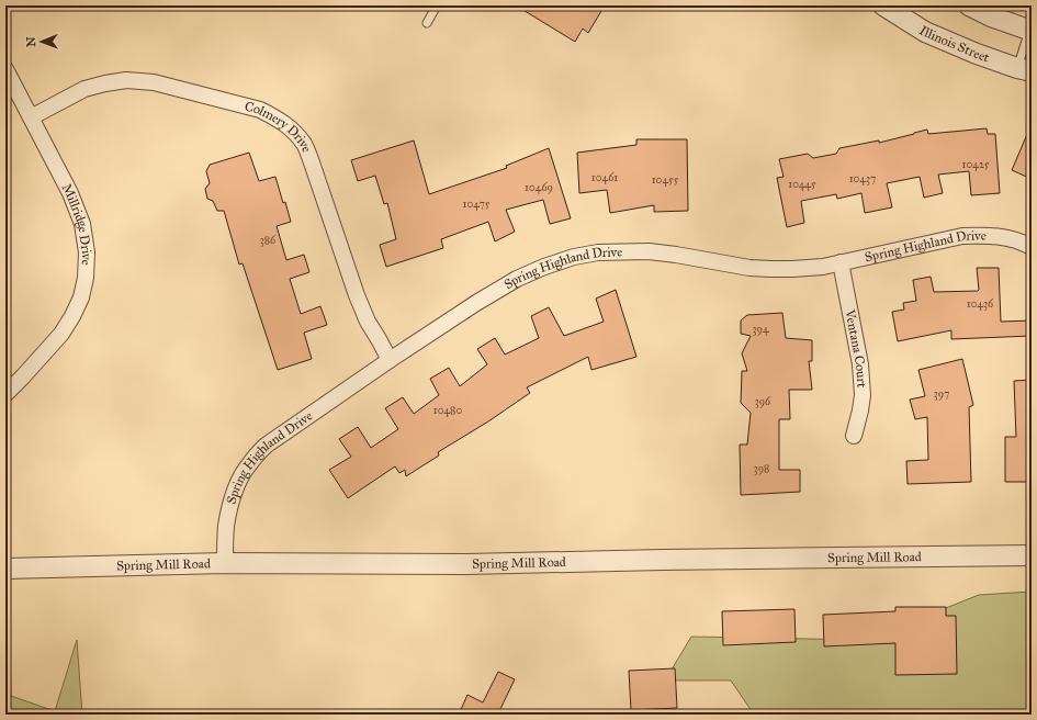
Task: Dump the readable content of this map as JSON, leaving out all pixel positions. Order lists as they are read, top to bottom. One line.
{"streets":{"street":["Illinois Street","Colmery Drive","Millridge Drive","Spring Highland Drive","Ventana Court","Spring Mill Road"]},"crossings":[["Colmery Drive","Millridge Drive"],["Colmery Drive","Spring Highland Drive"],["Spring Highland Drive","Ventana Court"],["Spring Highland Drive","Spring Mill Road"]],"house_numbers":["10425","10461","10437","10455","10445","10469","10475","386","10436","394","397","396","10480","398"],"north":"left"}
